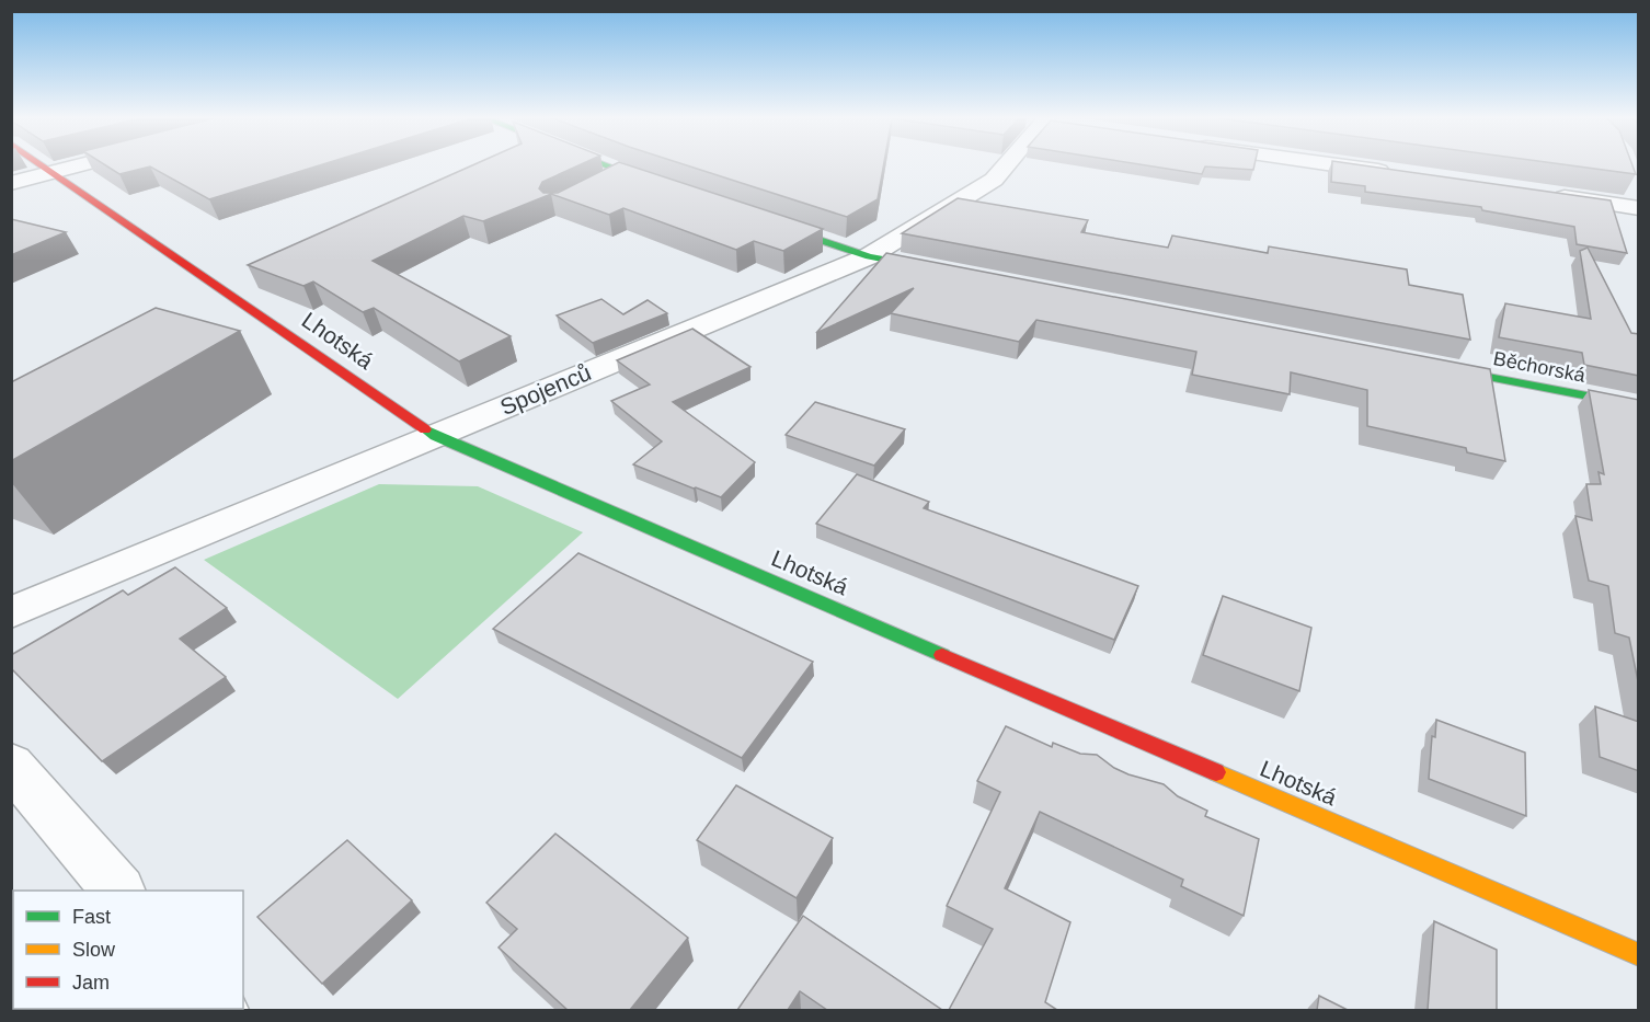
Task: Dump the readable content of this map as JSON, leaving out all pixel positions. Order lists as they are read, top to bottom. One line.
{"streets":{"street":["Lhotská","Běchorská","Spojenců"]},"crossings":[["Lhotská","Spojenců"]],"legend":["Fast","Slow","Jam"]}
